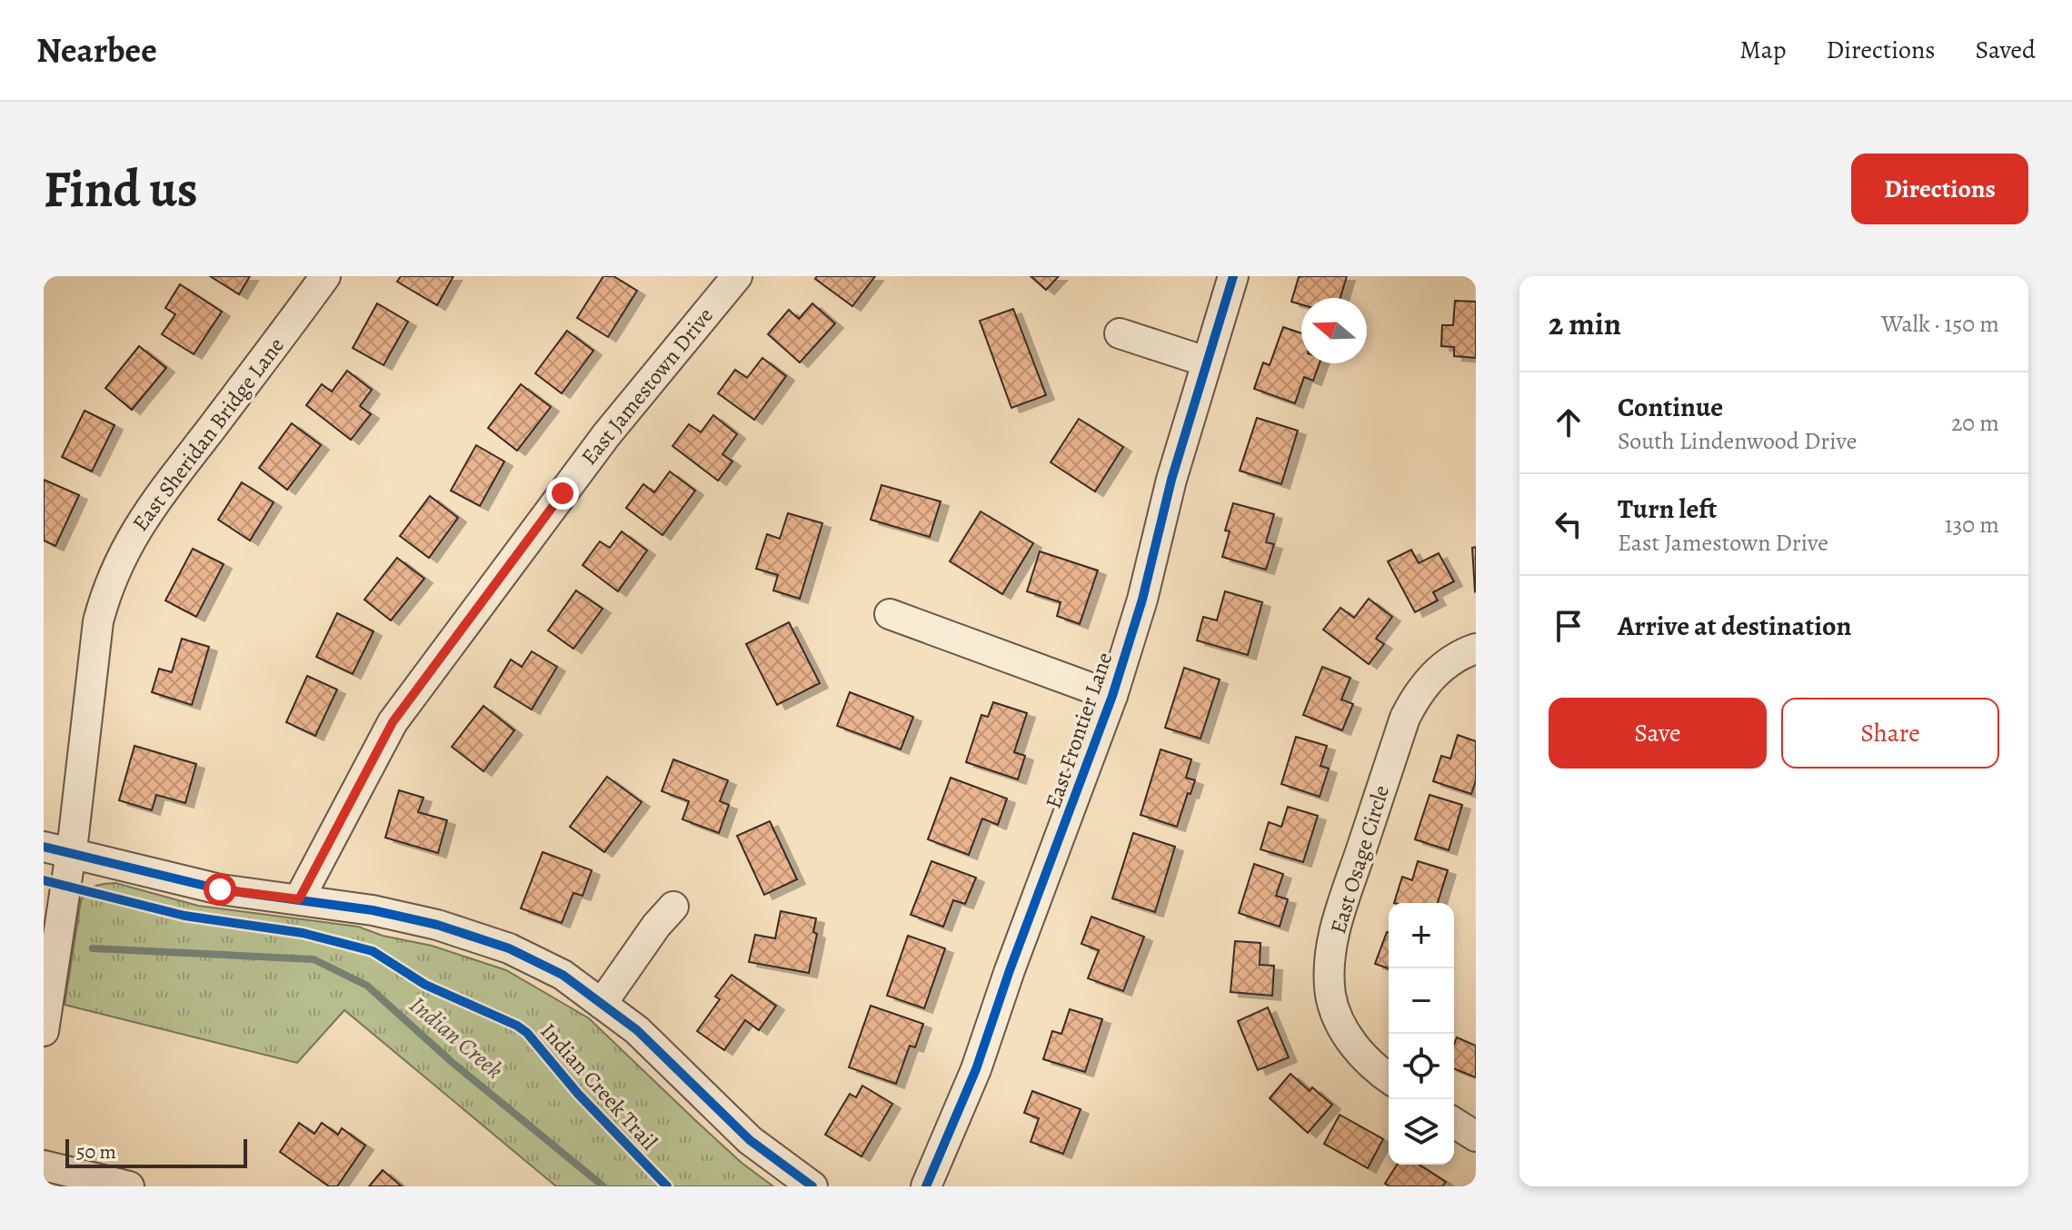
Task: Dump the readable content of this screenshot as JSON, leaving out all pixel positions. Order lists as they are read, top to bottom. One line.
{"streets":{"street":["East Jamestown Drive","East Sheridan Bridge Lane","East Frontier Lane","East Osage Circle"],"cycle path":["Indian Creek Trail"]},"water":["Indian Creek"],"scale_bar":"50 m","north":"left","page":{"header":"Nearbee","nav":["Map","Directions","Saved"],"buttons":["Directions",["Save","Share"]],"title":"Find us","heading":["2 min","Walk · 150 m"],"list":[["Continue","South Lindenwood Drive","20 m"],["Turn left","East Jamestown Drive","130 m"],"Arrive at destination"],"map_buttons":["+","−"],"scale":"50 m"}}
